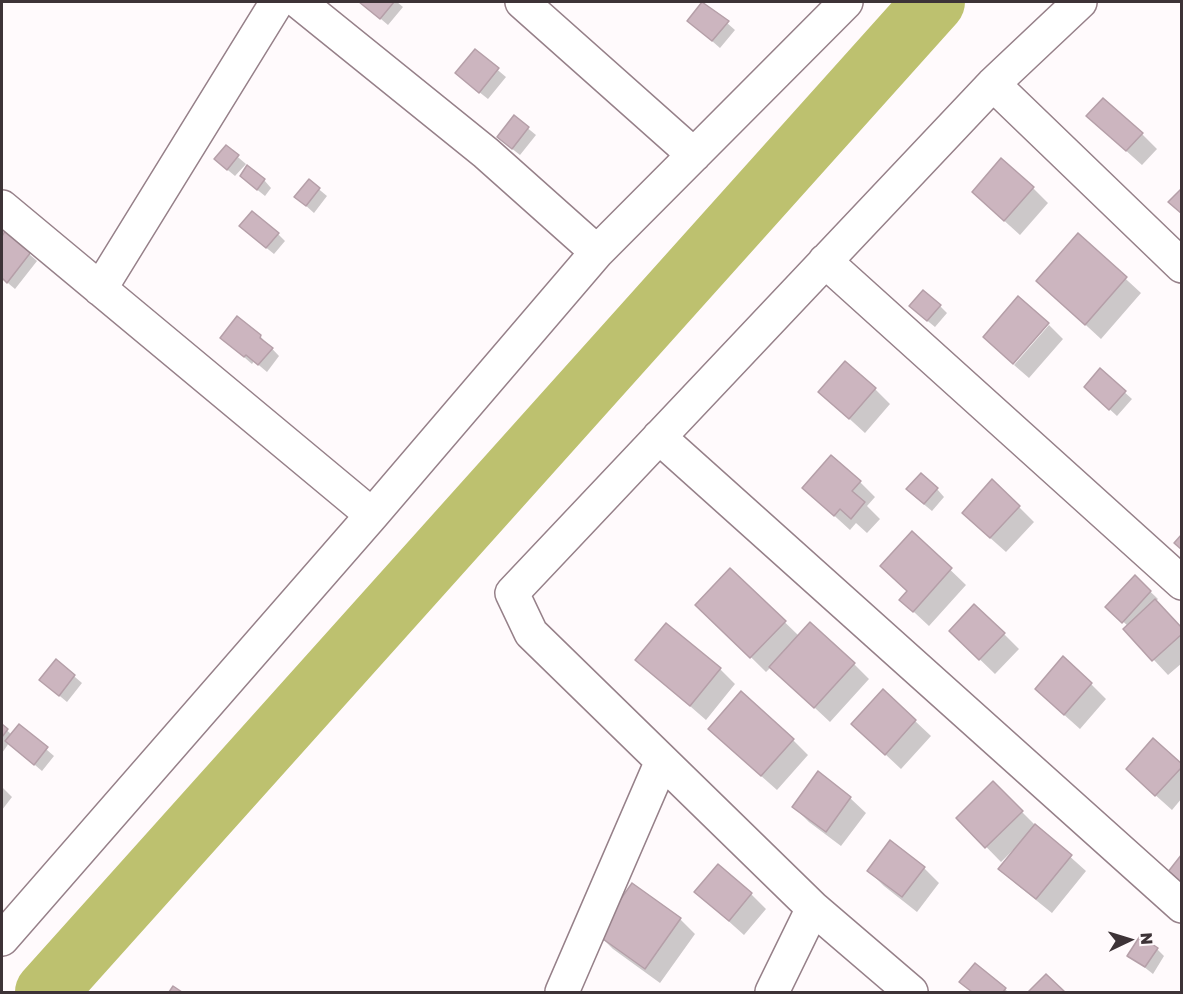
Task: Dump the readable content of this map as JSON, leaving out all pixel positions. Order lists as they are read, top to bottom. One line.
{"north":"right"}
